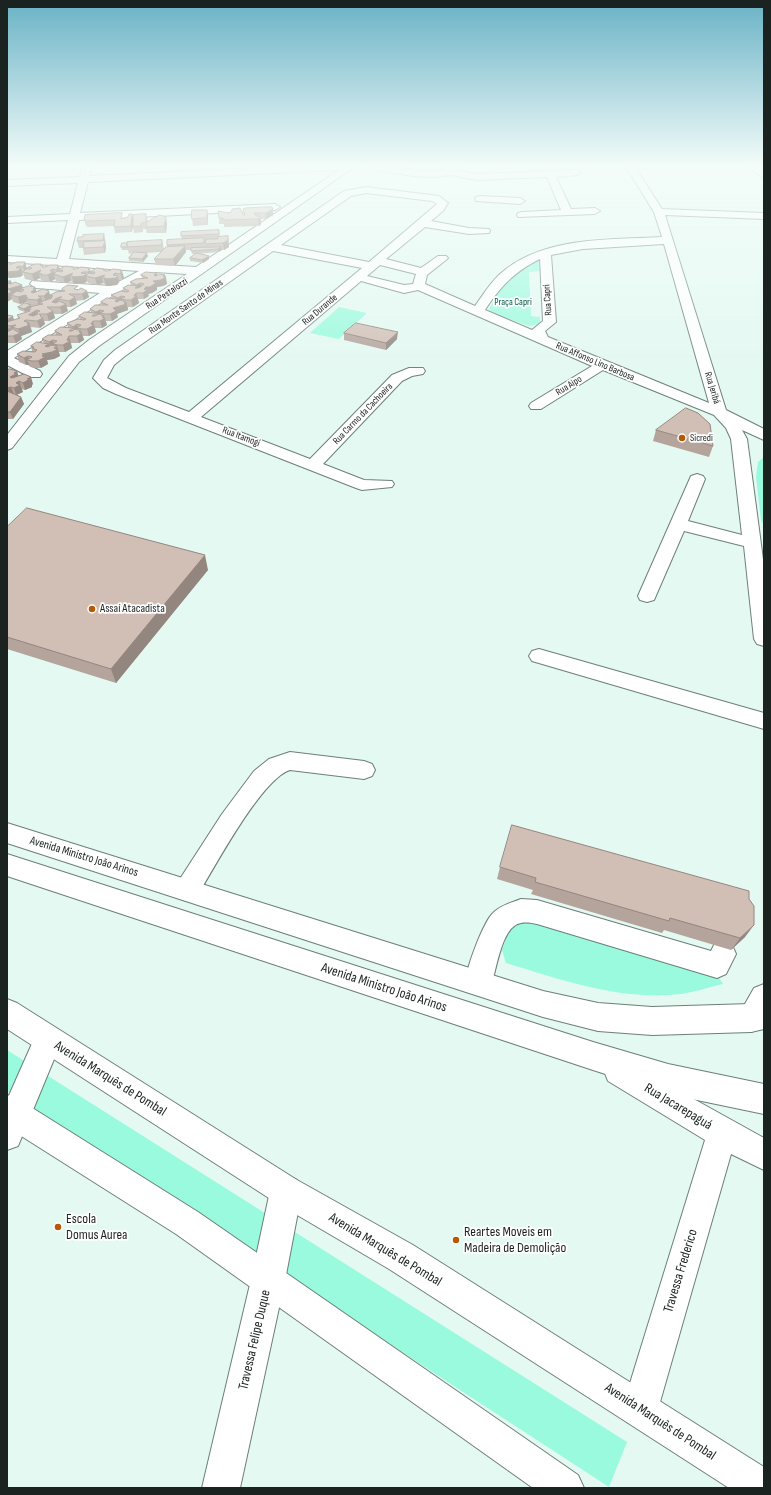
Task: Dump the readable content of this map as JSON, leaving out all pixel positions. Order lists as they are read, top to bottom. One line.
{"streets":{"street":["Rua Pestalozzi","Rua Capri","Rua Monte Santo de Minas","Rua Durande","Rua Affonso Lino Barbosa","Rua Aipo","Rua Jeribá","Rua Carmo da Cachoeira","Rua Itamogi","Avenida Ministro João Arinos","Avenida Marquês de Pombal","Rua Jacarepaguá","Travessa Frederico","Travessa Felipe Duque"]},"crossings":[["Rua Capri","Rua Affonso Lino Barbosa"],["Rua Monte Santo de Minas","Rua Affonso Lino Barbosa"],["Rua Monte Santo de Minas","Rua Itamogi"],["Rua Durande","Rua Affonso Lino Barbosa"],["Rua Durande","Rua Itamogi"],["Rua Affonso Lino Barbosa","Rua Aipo"],["Rua Affonso Lino Barbosa","Rua Jeribá"],["Rua Carmo da Cachoeira","Rua Itamogi"],["Avenida Ministro João Arinos","Rua Jacarepaguá"],["Avenida Marquês de Pombal","Travessa Frederico"],["Avenida Marquês de Pombal","Travessa Felipe Duque"],["Rua Jacarepaguá","Travessa Frederico"]],"parks":["Praça Capri"],"places":["Sicredi","Assaí Atacadista","Escola Domus Aurea","Reartes Moveis em Madeira de Demolição"]}
